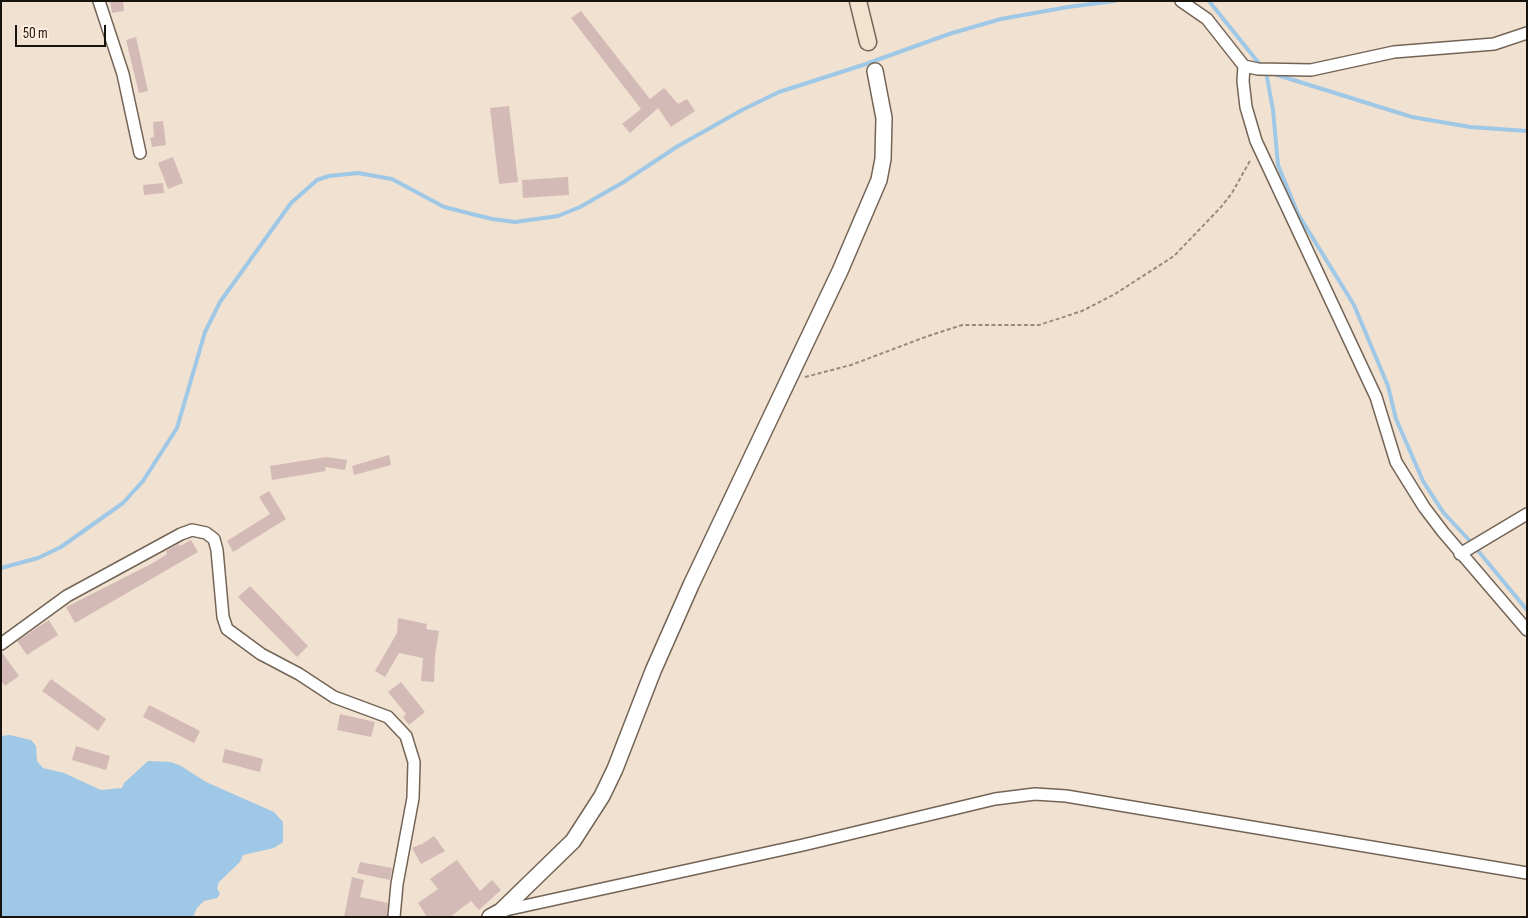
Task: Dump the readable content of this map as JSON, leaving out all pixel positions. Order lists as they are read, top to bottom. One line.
{"scale_bar":"50 m"}
